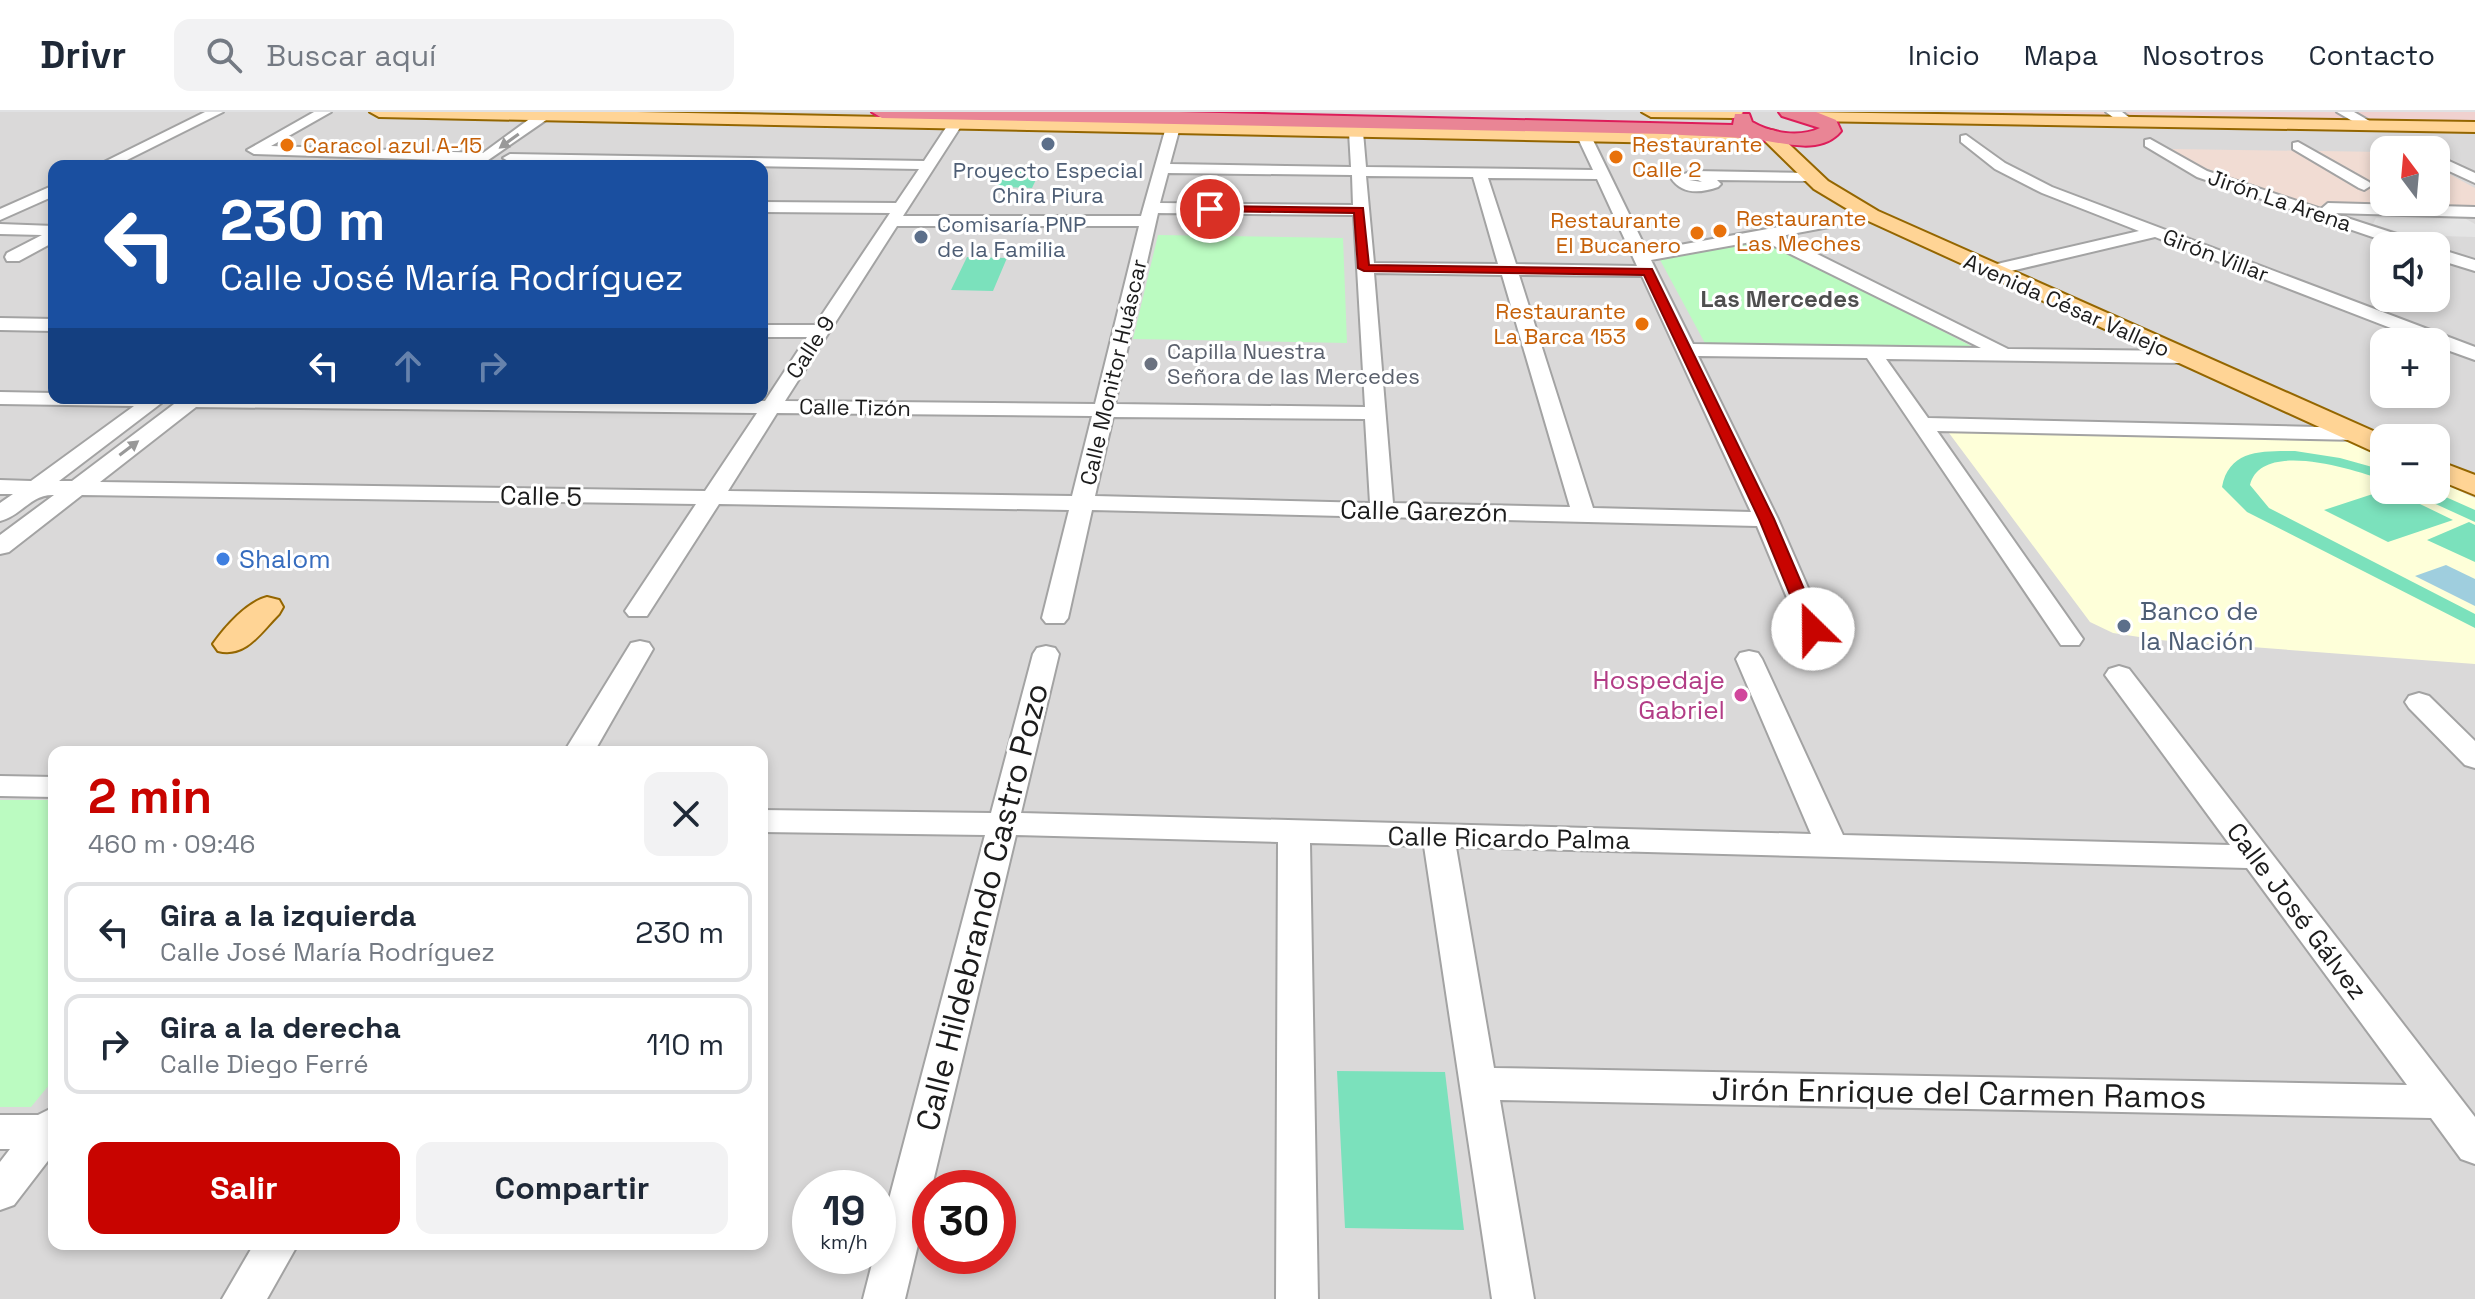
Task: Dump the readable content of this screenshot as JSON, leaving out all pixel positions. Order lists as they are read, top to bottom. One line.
{"streets":{"main road":["Avenida César Vallejo"],"street":["Jirón La Arena","Girón Villar","Calle 9","Calle Monitor Huáscar","Calle Tizón","Calle 5","Calle Garezón","Calle Ricardo Palma","Calle Hildebrando Castro Pozo","Calle José Gálvez","Jirón Enrique del Carmen Ramos"]},"crossings":[["Calle 9","Calle Tizón"],["Calle 9","Calle 5"],["Calle Monitor Huáscar","Calle Tizón"],["Calle Monitor Huáscar","Calle 5"],["Calle Monitor Huáscar","Calle Garezón"],["Calle 5","Calle Garezón"],["Calle Ricardo Palma","Calle Hildebrando Castro Pozo"],["Calle Ricardo Palma","Calle José Gálvez"],["Calle José Gálvez","Jirón Enrique del Carmen Ramos"]],"districts":["Las Mercedes"],"places":["Proyecto Especial Chira Piura","Caracol azul A-15","Restaurante Calle 2","Restaurante Las Meches","Restaurante El Bucanero","Comisaría PNP de la Familia","Restaurante La Barca 153","Capilla Nuestra Señora de las Mercedes","Shalom","Banco de la Nación","Hospedaje Gabriel"],"north":"top","page":{"header":"Drivr","search":"Buscar aquí","nav":["Inicio","Mapa","Nosotros","Contacto"],"map_buttons":["+","−"],"turn":["230 m","Calle José María Rodríguez"],"heading":["2 min","460 m · 09:46"],"list":[{"name":"Gira a la izquierda","note":"Calle José María Rodríguez","value":"230 m"},{"name":"Gira a la derecha","note":"Calle Diego Ferré","value":"110 m"}],"buttons":["Salir","Compartir"],"speed":"19 km/h","limit":"30"}}
